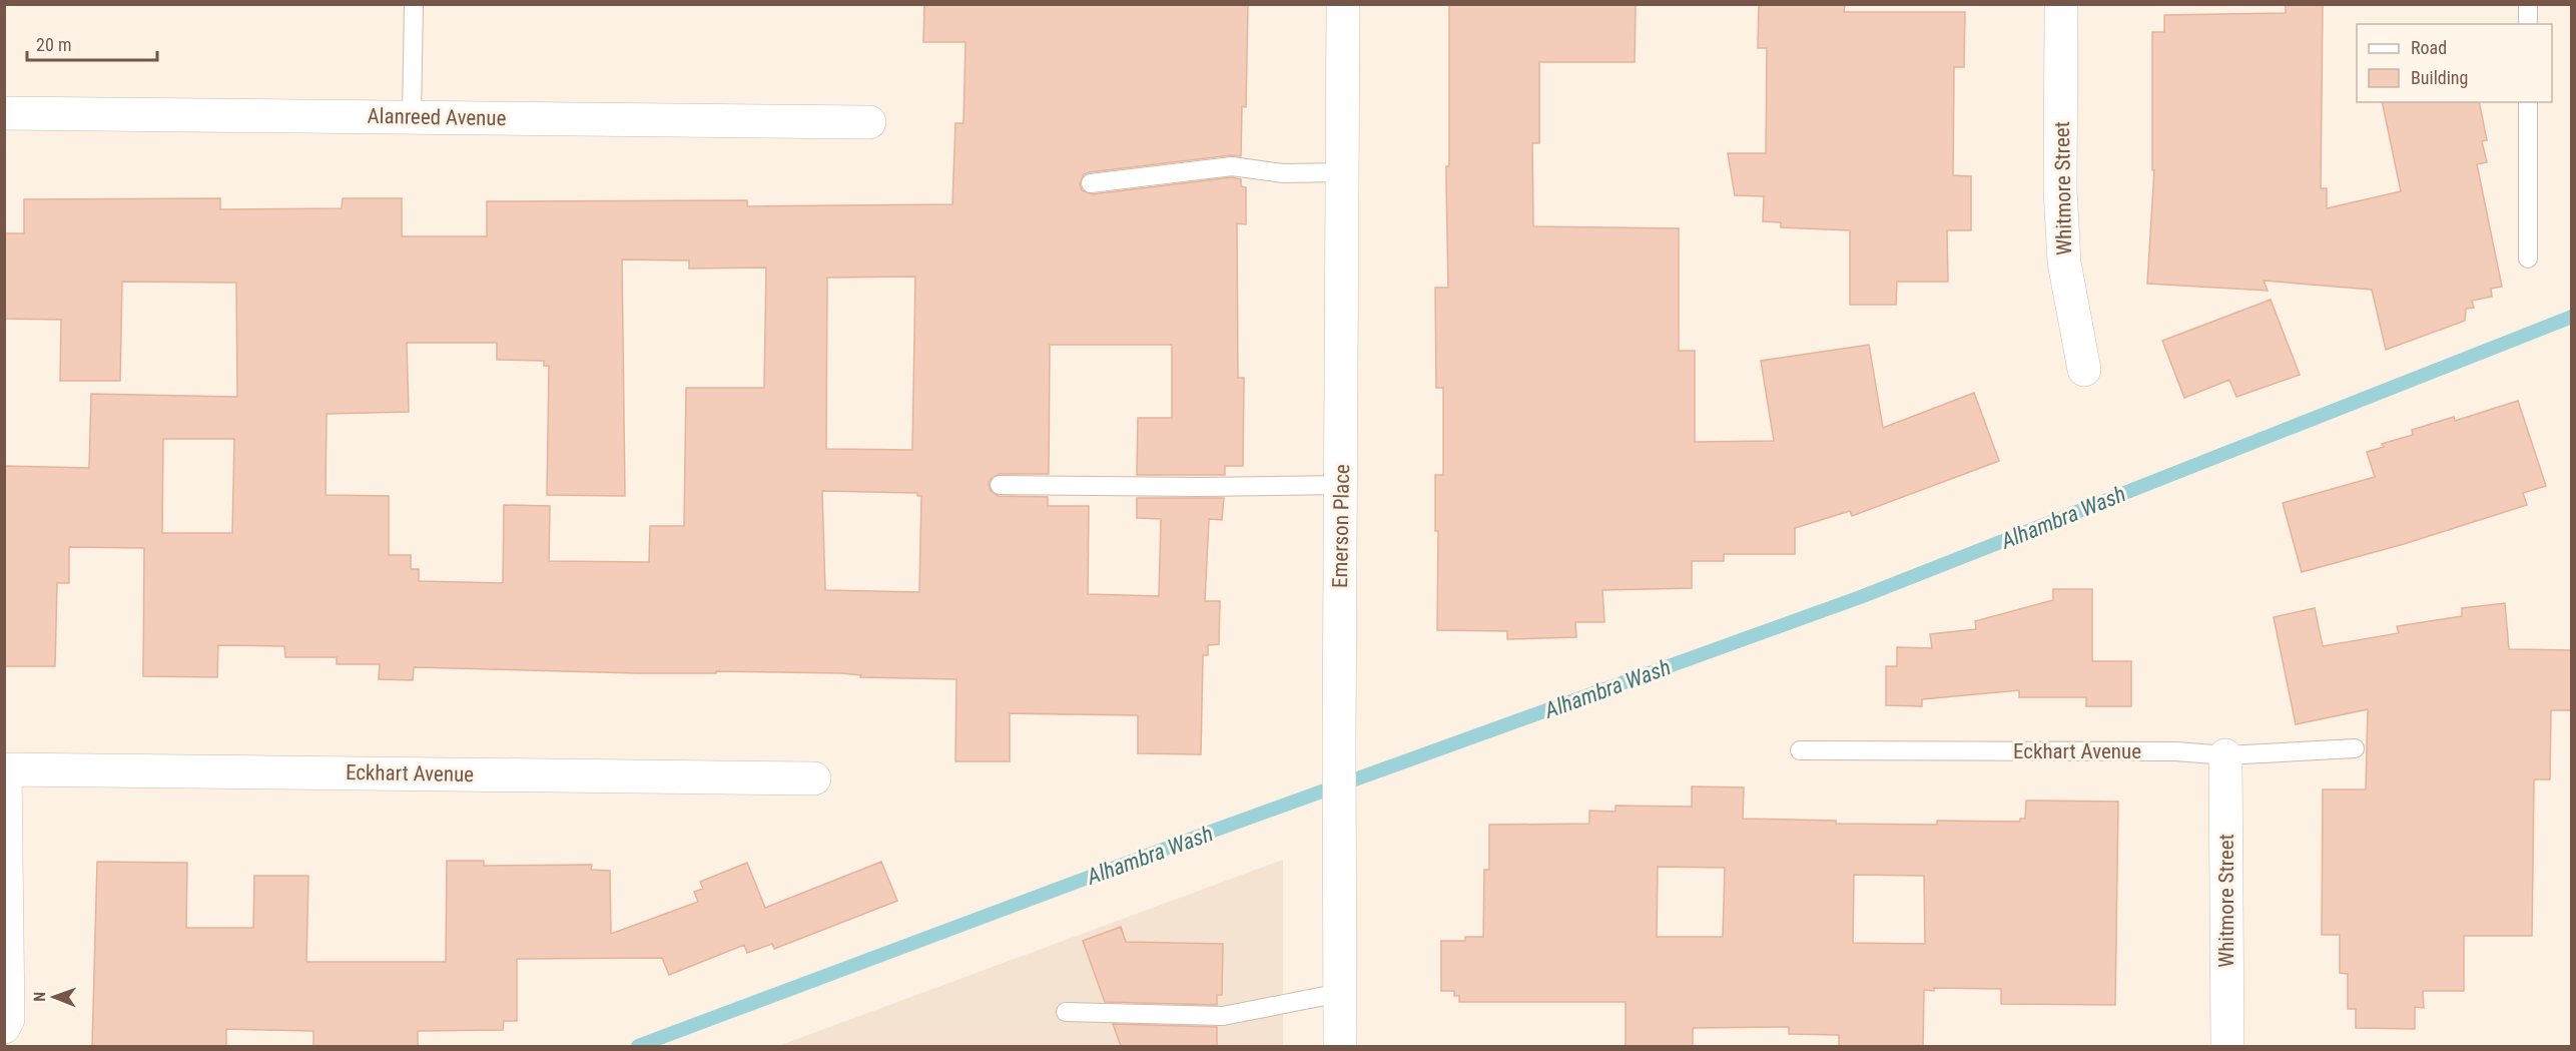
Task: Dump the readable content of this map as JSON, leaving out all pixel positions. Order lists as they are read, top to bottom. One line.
{"streets":{"street":["Alanreed Avenue","Whitmore Street","Emerson Place","Eckhart Avenue"]},"crossings":[["Whitmore Street","Eckhart Avenue"]],"water":["Alhambra Wash"],"legend":["Road","Building"],"scale_bar":"20 m","north":"left"}
